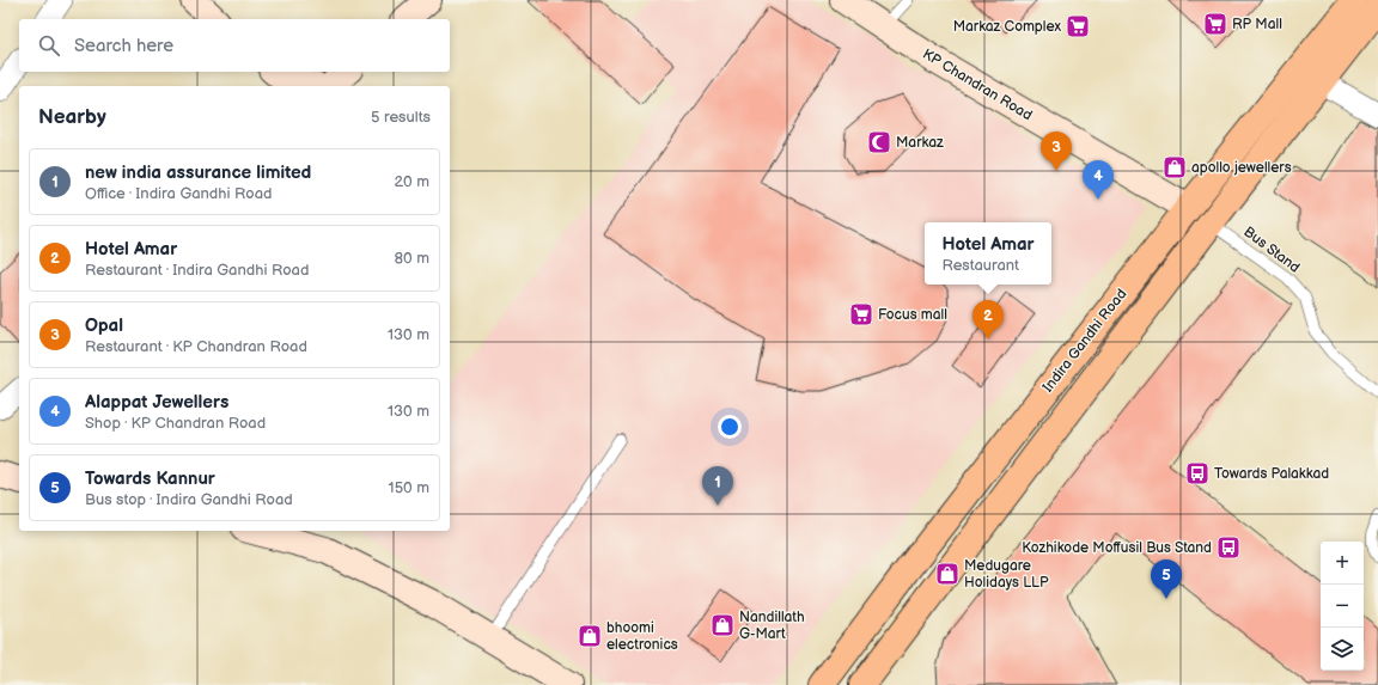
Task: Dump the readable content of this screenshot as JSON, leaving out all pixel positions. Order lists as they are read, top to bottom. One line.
{"streets":{"main road":["Indira Gandhi Road"],"street":["KP Chandran Road"],"lane":["Bus Stand"]},"crossings":[["KP Chandran Road","Indira Gandhi Road"],["Bus Stand","Indira Gandhi Road"]],"places":{"supermarket":["RP Mall","Markaz Complex","Focus mall"],"mosque":["Markaz"],"shop":["apollo jewellers","Medugare Holidays LLP","Nandillath G-Mart","bhoomi electronics"],"bus stop":["Towards Palakkad","Kozhikode Moffusil Bus Stand"]},"page":{"search":"Search here","heading":["Nearby","5 results"],"pins":["3","4","2","1","5"],"list":[{"mark":"1","name":"new india assurance limited","note":"Office · Indira Gandhi Road","value":"20 m"},{"mark":"2","name":"Hotel Amar","note":"Restaurant · Indira Gandhi Road","value":"80 m"},{"mark":"3","name":"Opal","note":"Restaurant · KP Chandran Road","value":"130 m"},{"mark":"4","name":"Alappat Jewellers","note":"Shop · KP Chandran Road","value":"130 m"},{"mark":"5","name":"Towards Kannur","note":"Bus stop · Indira Gandhi Road","value":"150 m"}],"popup":["Hotel Amar","Restaurant"],"map_buttons":["+","−"]}}
